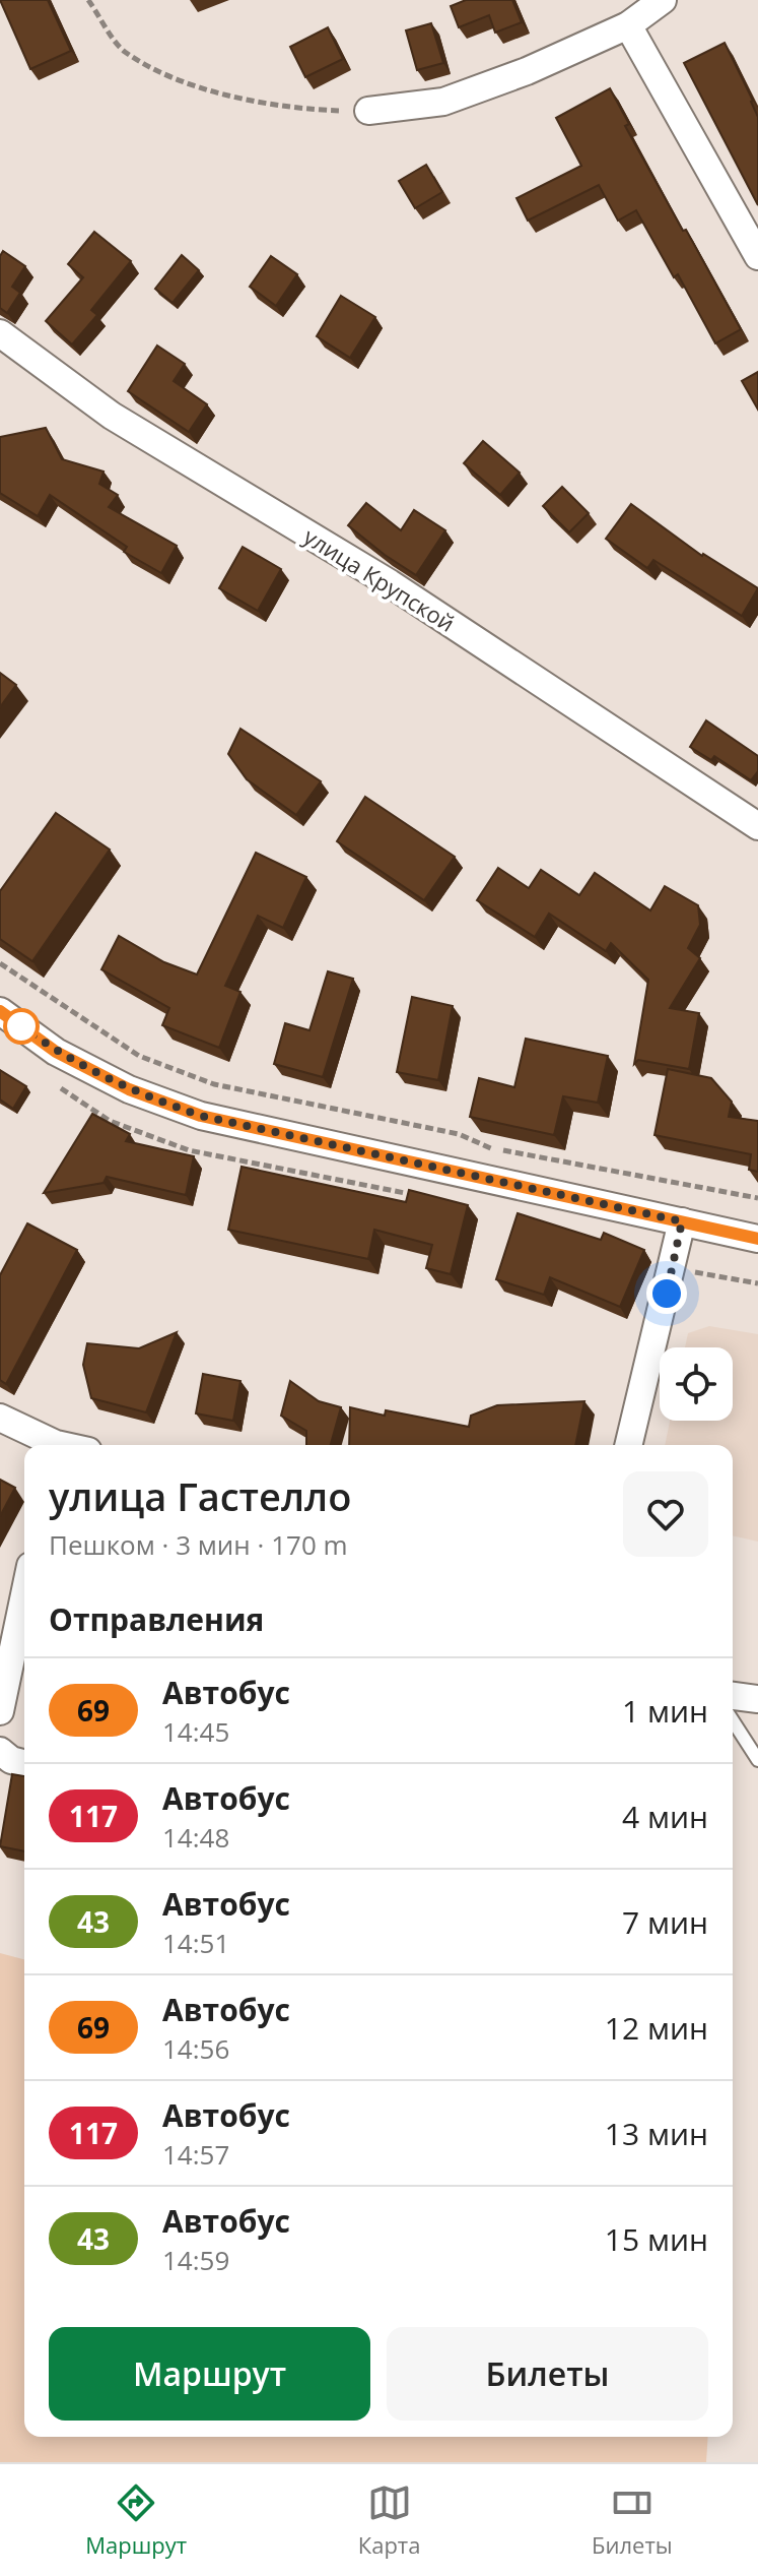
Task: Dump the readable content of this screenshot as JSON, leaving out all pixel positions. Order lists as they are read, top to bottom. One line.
{"streets":{"street":["улица Крупской"]},"lines":["bus line 69"],"page":{"heading":[["улица Гастелло","Пешком · 3 мин · 170 m"],"Отправления"],"list":[{"mark":"69","name":"Автобус","note":"14:45","value":"1 мин"},{"mark":"117","name":"Автобус","note":"14:48","value":"4 мин"},{"mark":"43","name":"Автобус","note":"14:51","value":"7 мин"},{"mark":"69","name":"Автобус","note":"14:56","value":"12 мин"},{"mark":"117","name":"Автобус","note":"14:57","value":"13 мин"},{"mark":"43","name":"Автобус","note":"14:59","value":"15 мин"}],"buttons":["Маршрут","Билеты"],"tabs":["Маршрут","Карта","Билеты"]}}
